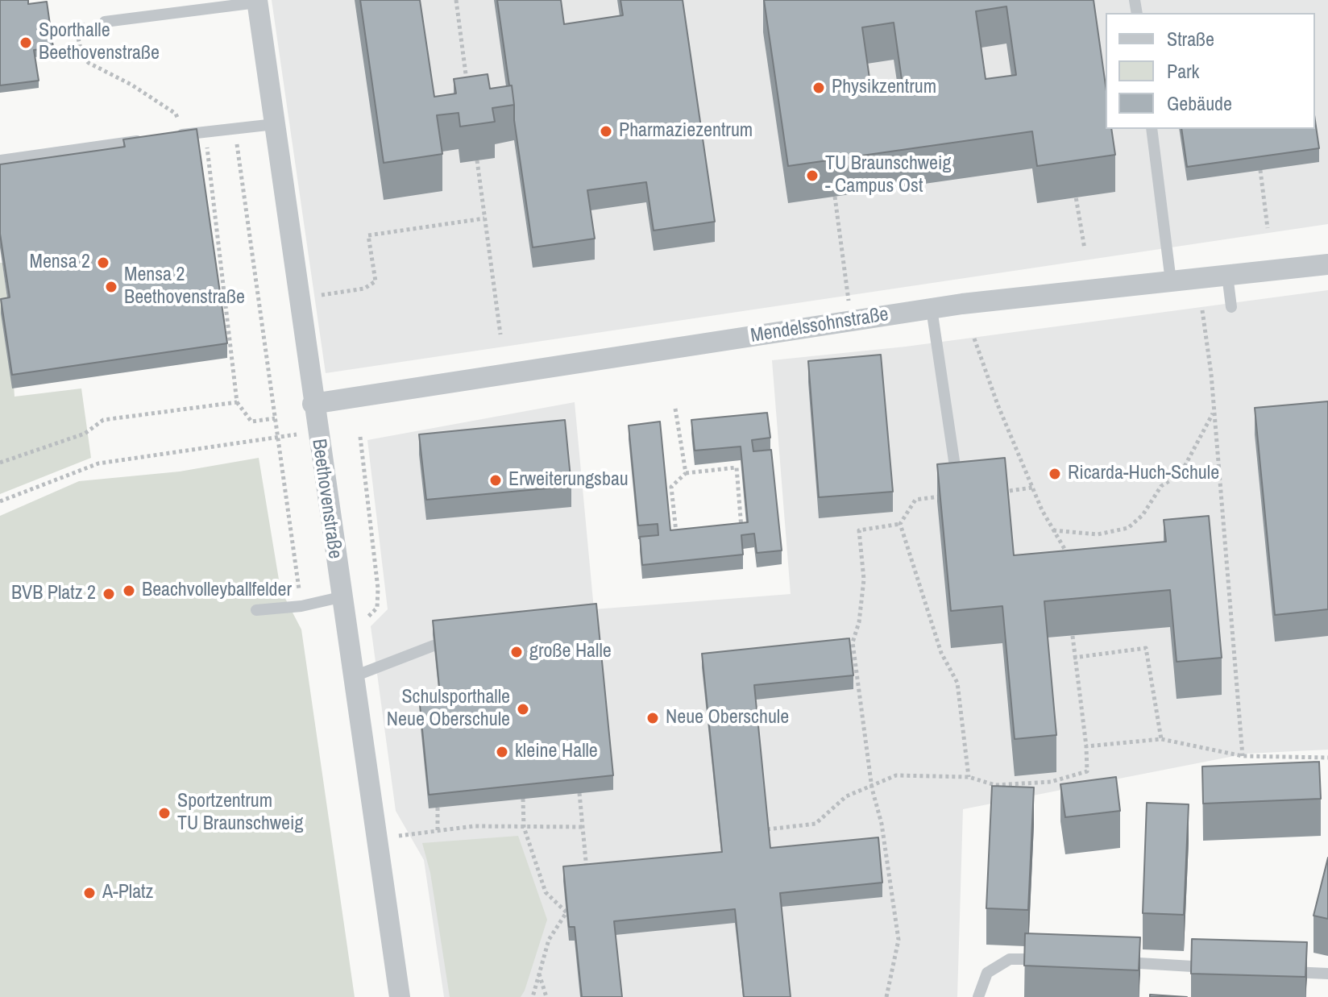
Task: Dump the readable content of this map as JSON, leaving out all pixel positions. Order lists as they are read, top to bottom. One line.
{"streets":{"street":["Mendelssohnstraße","Beethovenstraße"]},"crossings":[["Mendelssohnstraße","Beethovenstraße"]],"places":["Sporthalle Beethovenstraße","Physikzentrum","Pharmaziezentrum","TU Braunschweig - Campus Ost","Mensa 2","Mensa 2 Beethovenstraße","Ricarda-Huch-Schule","Erweiterungsbau","Beachvolleyballfelder","BVB Platz 2","große Halle","Schulsporthalle Neue Oberschule","Neue Oberschule","kleine Halle","Sportzentrum TU Braunschweig","A-Platz"],"legend":["Straße","Park","Gebäude"]}
